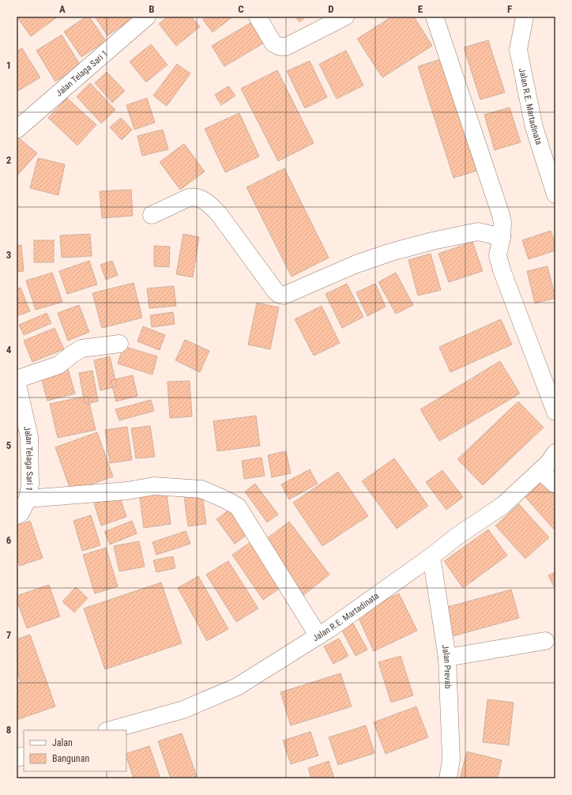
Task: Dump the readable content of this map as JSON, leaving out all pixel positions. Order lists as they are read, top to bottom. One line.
{"streets":{"street":["Jalan Telaga Sari 1","Jalan R.E. Martadinata","Jalan Prevab"]},"crossings":[["Jalan R.E. Martadinata","Jalan Prevab"]],"legend":["Jalan","Bangunan"],"grid":{"columns":["A","B","C","D","E","F"],"rows":["1","2","3","4","5","6","7","8"]}}
